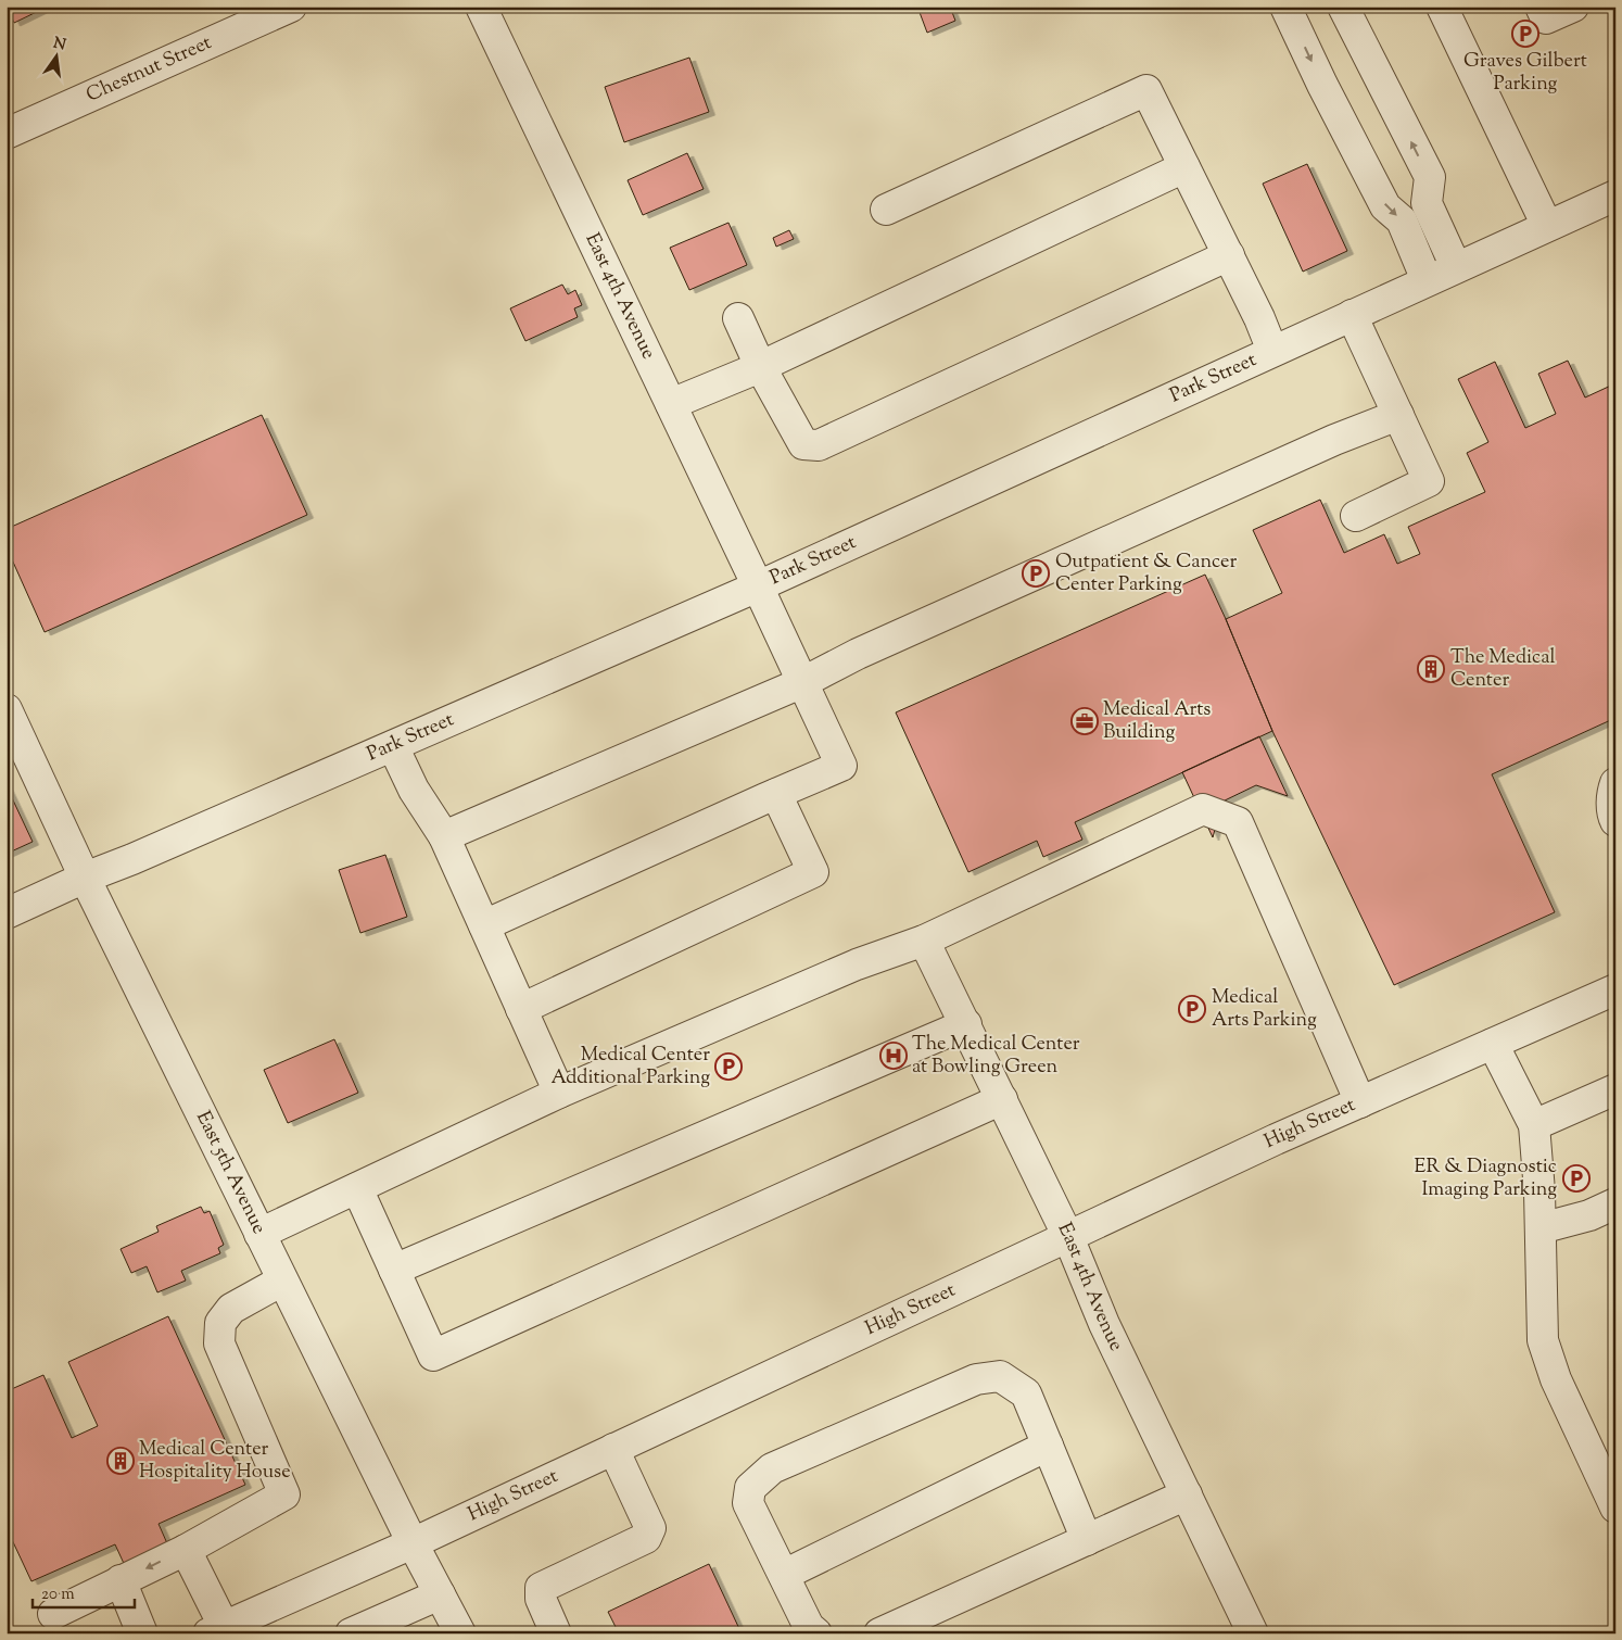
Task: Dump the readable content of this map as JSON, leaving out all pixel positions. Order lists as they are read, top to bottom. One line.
{"streets":{"street":["Chestnut Street","East 4th Avenue","Park Street","High Street","East 5th Avenue"]},"crossings":[["East 4th Avenue","Park Street"],["East 4th Avenue","High Street"],["Park Street","East 5th Avenue"],["High Street","East 5th Avenue"]],"places":{"parking":["Graves Gilbert Parking","Outpatient & Cancer Center Parking","Medical Arts Parking","Medical Center Additional Parking","ER & Diagnostic Imaging Parking"],"building":["The Medical Center","Medical Center Hospitality House"],"office":["Medical Arts Building"],"hospital":["The Medical Center at Bowling Green"]},"scale_bar":"20 m","north":"top"}
